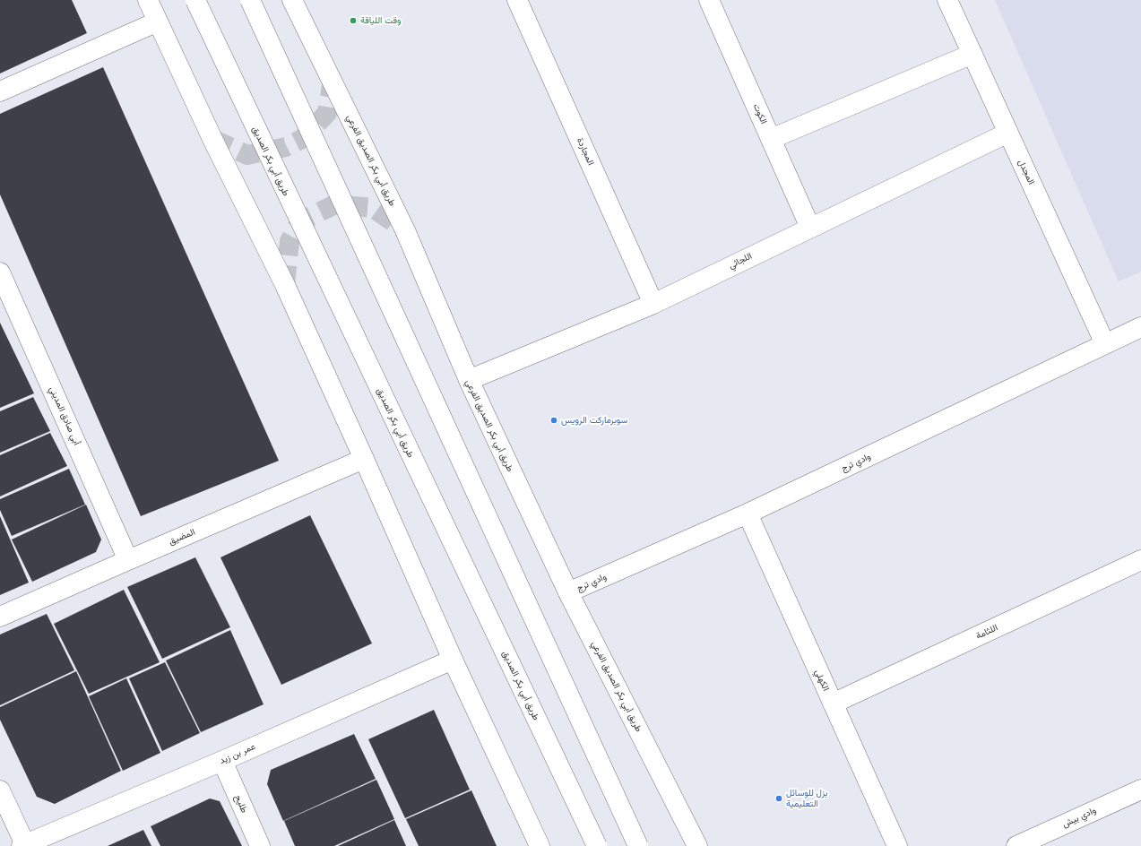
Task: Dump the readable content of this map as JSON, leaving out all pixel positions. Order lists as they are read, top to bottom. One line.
{"streets":{"street":["الكوت","المجاردة","طريق أبي بكر الصديق الفرعي","طريق أبي بكر الصديق","المجدل","اللجائي","أبي صادق المديني","وادي ترج","المضيق","اللثامة","الكهلي","عمر بن زيد","طليح","وادي بيش"]},"crossings":[["الكوت","اللجائي"],["المجاردة","اللجائي"],["طريق أبي بكر الصديق الفرعي","اللجائي"],["طريق أبي بكر الصديق الفرعي","وادي ترج"],["المجدل","اللجائي"],["المجدل","وادي ترج"],["أبي صادق المديني","المضيق"],["وادي ترج","الكهلي"],["اللثامة","الكهلي"],["عمر بن زيد","طليح"]],"places":["وقت اللياقة","سوبرماركت الرويس","بزل للوسائل التعليمية"]}
